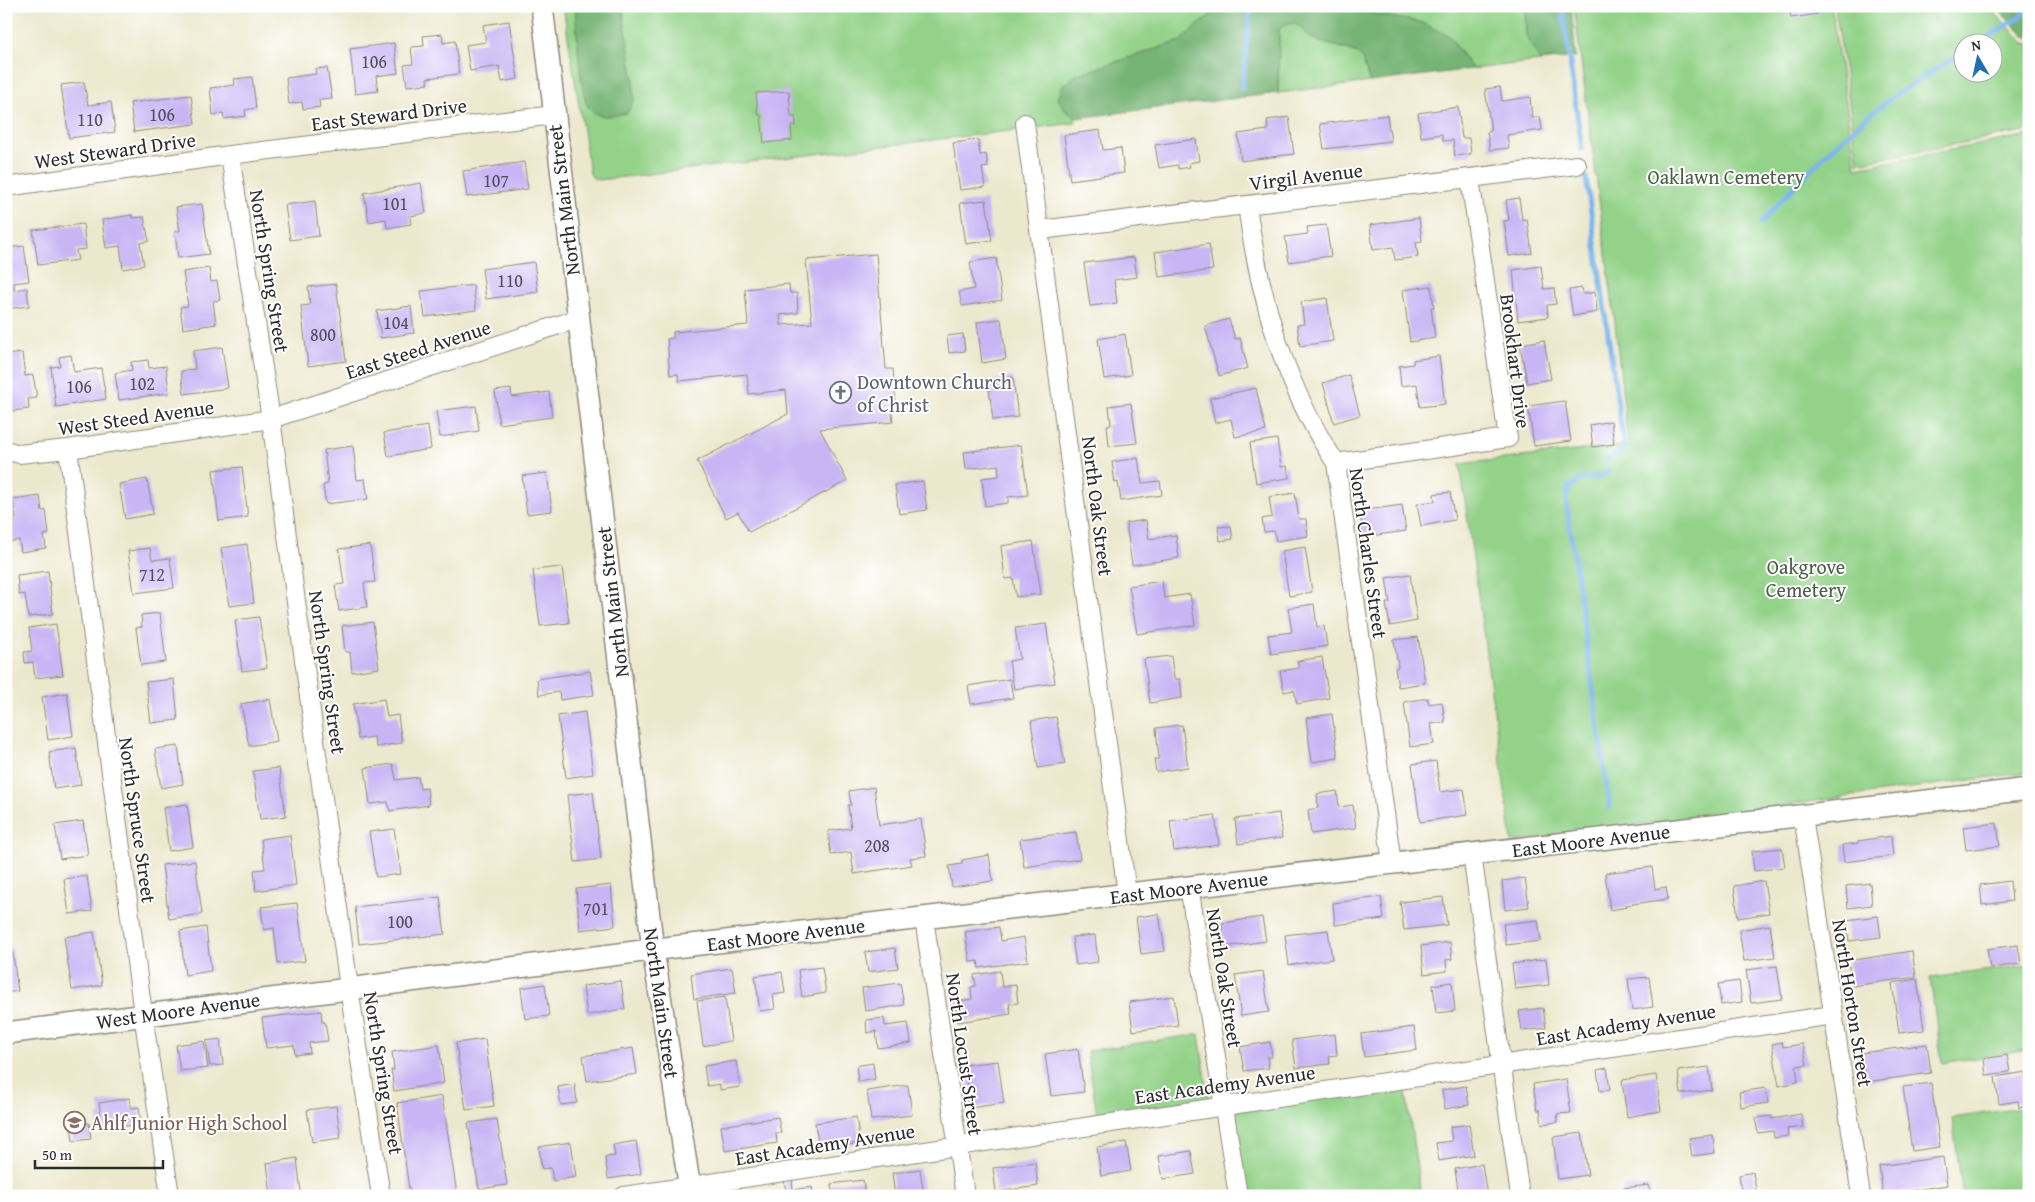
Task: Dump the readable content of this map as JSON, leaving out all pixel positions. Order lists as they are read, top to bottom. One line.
{"streets":{"street":["East Steward Drive","West Steward Drive","Virgil Avenue","North Main Street","North Spring Street","East Steed Avenue","Brookhart Drive","West Steed Avenue","North Oak Street","North Charles Street","North Spruce Street","East Moore Avenue","North Horton Street","West Moore Avenue","East Academy Avenue","North Locust Street"]},"crossings":[["East Steward Drive","West Steward Drive"],["East Steward Drive","North Main Street"],["East Steward Drive","North Spring Street"],["West Steward Drive","North Spring Street"],["Virgil Avenue","Brookhart Drive"],["Virgil Avenue","North Oak Street"],["Virgil Avenue","North Charles Street"],["North Main Street","East Steed Avenue"],["North Main Street","East Moore Avenue"],["North Main Street","East Academy Avenue"],["North Spring Street","East Steed Avenue"],["North Spring Street","West Steed Avenue"],["North Spring Street","East Moore Avenue"],["North Spring Street","West Moore Avenue"],["East Steed Avenue","West Steed Avenue"],["Brookhart Drive","North Charles Street"],["West Steed Avenue","North Spruce Street"],["North Oak Street","East Moore Avenue"],["North Oak Street","East Academy Avenue"],["North Charles Street","East Moore Avenue"],["North Spruce Street","West Moore Avenue"],["East Moore Avenue","North Horton Street"],["East Moore Avenue","West Moore Avenue"],["East Moore Avenue","North Locust Street"],["North Horton Street","East Academy Avenue"],["East Academy Avenue","North Locust Street"]],"parks":["Oaklawn Cemetery","Oakgrove Cemetery"],"places":{"church":["Downtown Church of Christ"],"school or university":["Ahlf Junior High School"]},"house_numbers":["106","106","110","107","101","110","104","800","102","106","712","208","701","100"],"scale_bar":"50 m","north":"top"}
